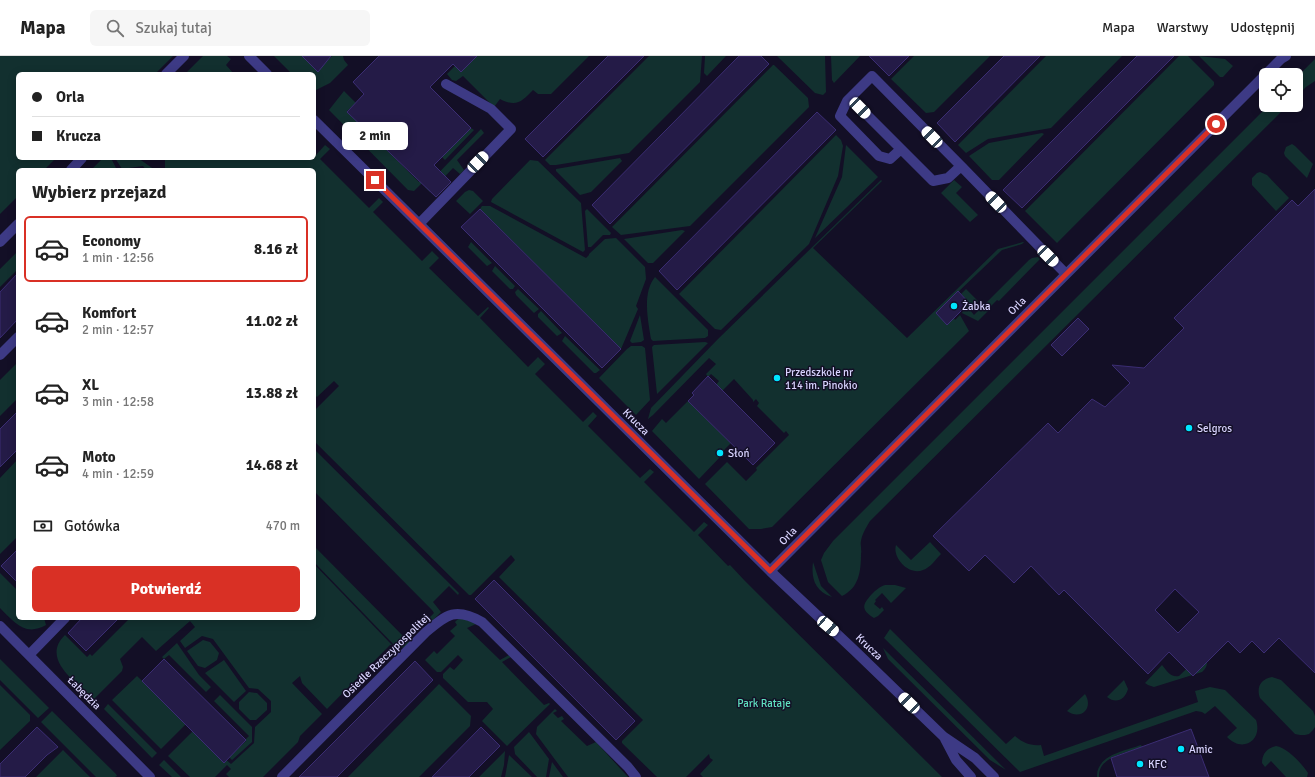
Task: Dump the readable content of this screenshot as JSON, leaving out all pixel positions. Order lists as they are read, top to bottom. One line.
{"streets":{"street":["Orla","Krucza","Osiedle Rzeczypospolitej","Łabędzia"]},"crossings":[["Orla","Krucza"]],"parks":["Park Rataje"],"places":["Żabka","Przedszkole nr 114 im. Pinokio","Selgros","Słoń","Amic","KFC"],"page":{"header":"Mapa","search":"Szukaj tutaj","nav":["Mapa","Warstwy","Udostępnij"],"banner":["Orla","Krucza"],"bubble":"2 min","heading":"Wybierz przejazd","list":[{"name":"Economy","note":"1 min · 12:56","value":"8.16 zł"},{"name":"Komfort","note":"2 min · 12:57","value":"11.02 zł"},{"name":"XL","note":"3 min · 12:58","value":"13.88 zł"},{"name":"Moto","note":"4 min · 12:59","value":"14.68 zł"}],"pay":["Gotówka","470 m"],"buttons":"Potwierdź"}}
